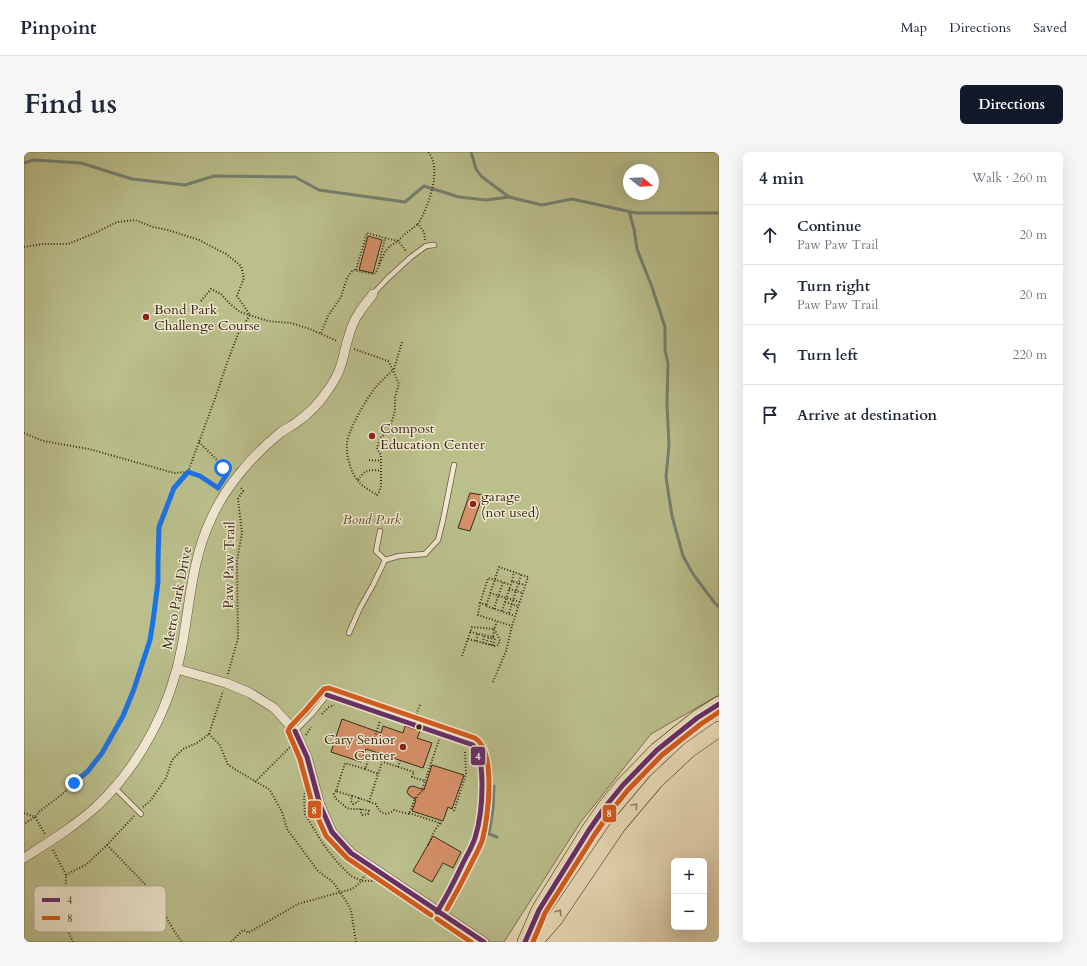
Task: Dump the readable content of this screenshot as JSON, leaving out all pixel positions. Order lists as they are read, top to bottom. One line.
{"streets":{"street":["Metro Park Drive"],"path":["Paw Paw Trail"]},"crossings":[["Paw Paw Trail","Metro Park Drive"]],"parks":["Bond Park"],"places":["Bond Park Challenge Course","Compost Education Center","garage (not used)","Cary Senior Center"],"lines":["transit line 8","transit line 4"],"legend":["4","8"],"north":"right","page":{"header":"Pinpoint","nav":["Map","Directions","Saved"],"title":"Find us","buttons":"Directions","heading":["4 min","Walk · 260 m"],"list":[["Continue","Paw Paw Trail","20 m"],["Turn right","Paw Paw Trail","20 m"],["Turn left","220 m"],"Arrive at destination"],"map_buttons":["+","−"]}}
